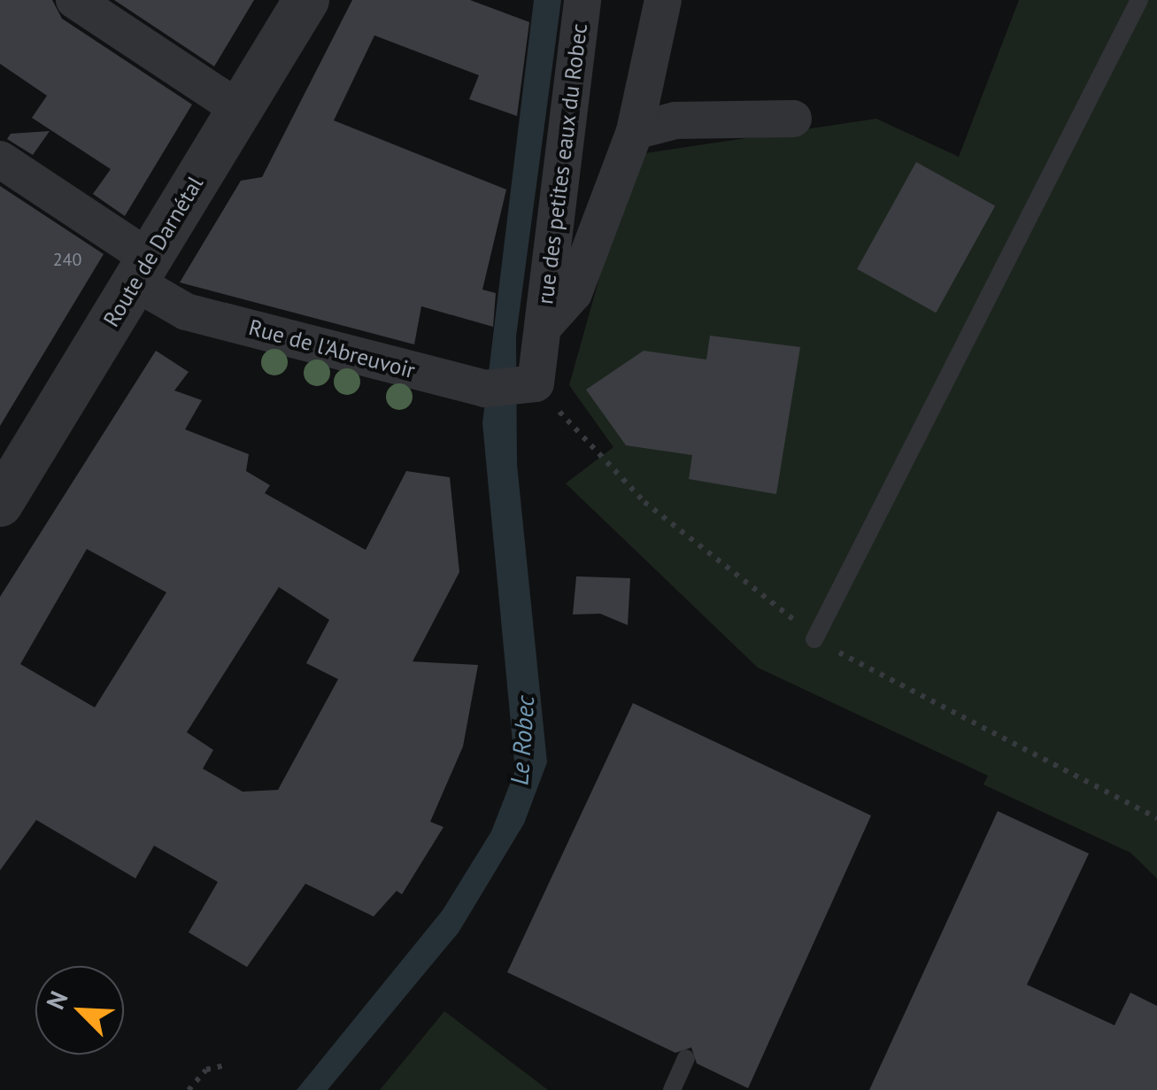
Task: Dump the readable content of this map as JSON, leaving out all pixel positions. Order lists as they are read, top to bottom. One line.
{"streets":{"street":["rue des petites eaux du Robec","Route de Darnétal","Rue de l'Abreuvoir"]},"crossings":[["rue des petites eaux du Robec","Rue de l'Abreuvoir"],["Route de Darnétal","Rue de l'Abreuvoir"]],"water":["Le Robec"],"house_numbers":["240"],"north":"top left"}
